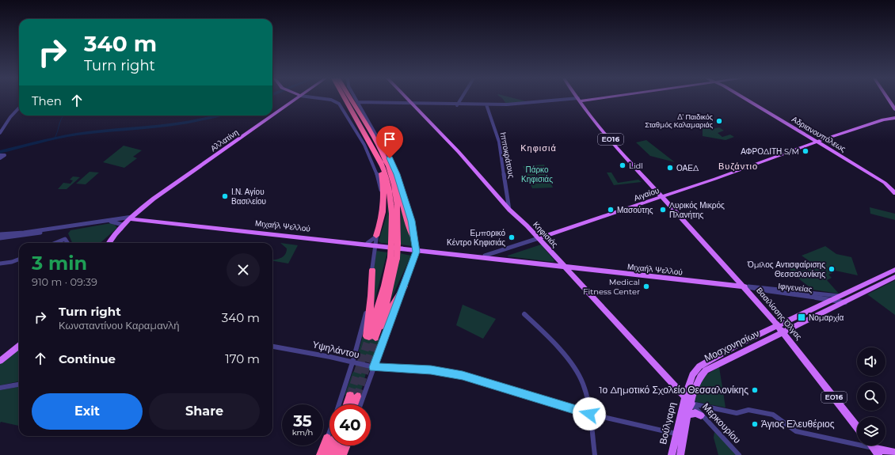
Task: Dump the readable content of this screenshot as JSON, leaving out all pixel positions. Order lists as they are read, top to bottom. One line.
{"streets":{"main road":["Αδριανουπόλεως","ΕΟ16","Αλλατίνη","Αιγαίου","Μιχαήλ Ψελλού","Κηφισιάς","Βασιλίσσης Όλγας","Μοσχονησίων","Βούλγαρη"],"street":["Ιπποκράτους","Ιφιγενείας","Υψηλάντου","Μερκουρίου"]},"crossings":[["Αδριανουπόλεως","Αιγαίου"],["ΕΟ16","Αιγαίου"],["ΕΟ16","Βασιλίσσης Όλγας"],["Αλλατίνη","Μιχαήλ Ψελλού"],["Ιπποκράτους","Κηφισιάς"],["Αιγαίου","Μιχαήλ Ψελλού"],["Αιγαίου","Κηφισιάς"],["Αιγαίου","Βασιλίσσης Όλγας"],["Μιχαήλ Ψελλού","Κηφισιάς"],["Μιχαήλ Ψελλού","Ιφιγενείας"],["Μιχαήλ Ψελλού","Βασιλίσσης Όλγας"],["Κηφισιάς","Μοσχονησίων"],["Κηφισιάς","Βούλγαρη"],["Κηφισιάς","Μερκουρίου"],["Ιφιγενείας","Βασιλίσσης Όλγας"],["Ιφιγενείας","Μοσχονησίων"],["Βασιλίσσης Όλγας","Μοσχονησίων"],["Μοσχονησίων","Βούλγαρη"],["Μοσχονησίων","Μερκουρίου"],["Υψηλάντου","Βούλγαρη"]],"districts":["Κηφισιά","Βυζάντιο"],"parks":["Πάρκο Κηφισιάς"],"places":{"other":["Δ' Παιδικός Σταθμός Καλαμαριάς","ΑΦΡΟΔΙΤΗ S/M","Lidl","ΟΑΕΔ","Ι.Ν. Αγίου Βασιλείου","Μασούτης","Λυρικός Μικρός Πλανήτης","Εμπορικό Κέντρο Κηφισιάς","Όμιλος Αντισφαίρισης Θεσσαλονίκης","Medical Fitness Center","1ο Δημοτικό Σχολείο Θεσσαλονίκης","Άγιος Ελευθέριος"],"transit":["Νομαρχία"]},"page":{"turn":["340 m","Turn right"],"then":"Then","heading":["3 min","910 m · 09:39"],"list":[{"name":"Turn right","note":"Κωνσταντίνου Καραμανλή","value":"340 m"},{"name":"Continue","value":"170 m"}],"buttons":["Exit","Share"],"speed":"35 km/h","limit":"40"}}
